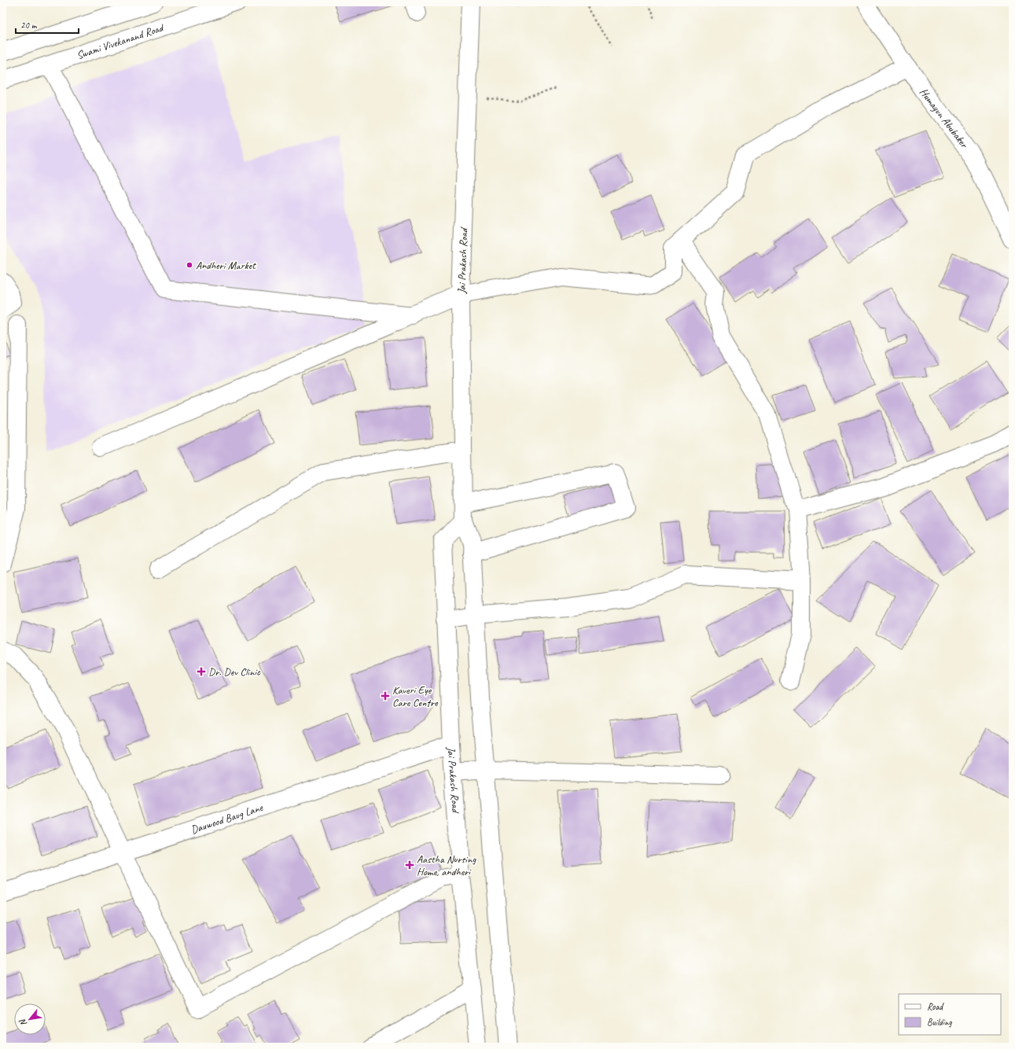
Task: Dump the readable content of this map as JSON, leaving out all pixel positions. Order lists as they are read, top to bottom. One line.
{"streets":{"street":["Swami Vivekanand Road","Humayun Abubaker","Jai Prakash Road","Dauwood Baug Lane"]},"crossings":[["Jai Prakash Road","Dauwood Baug Lane"]],"places":{"other":["Andheri Market"],"health":["Dr. Dev Clinic","Kaveri Eye Care Centre","Aastha Nursing Home, andheri"]},"legend":["Road","Building"],"scale_bar":"20 m","north":"bottom left"}
